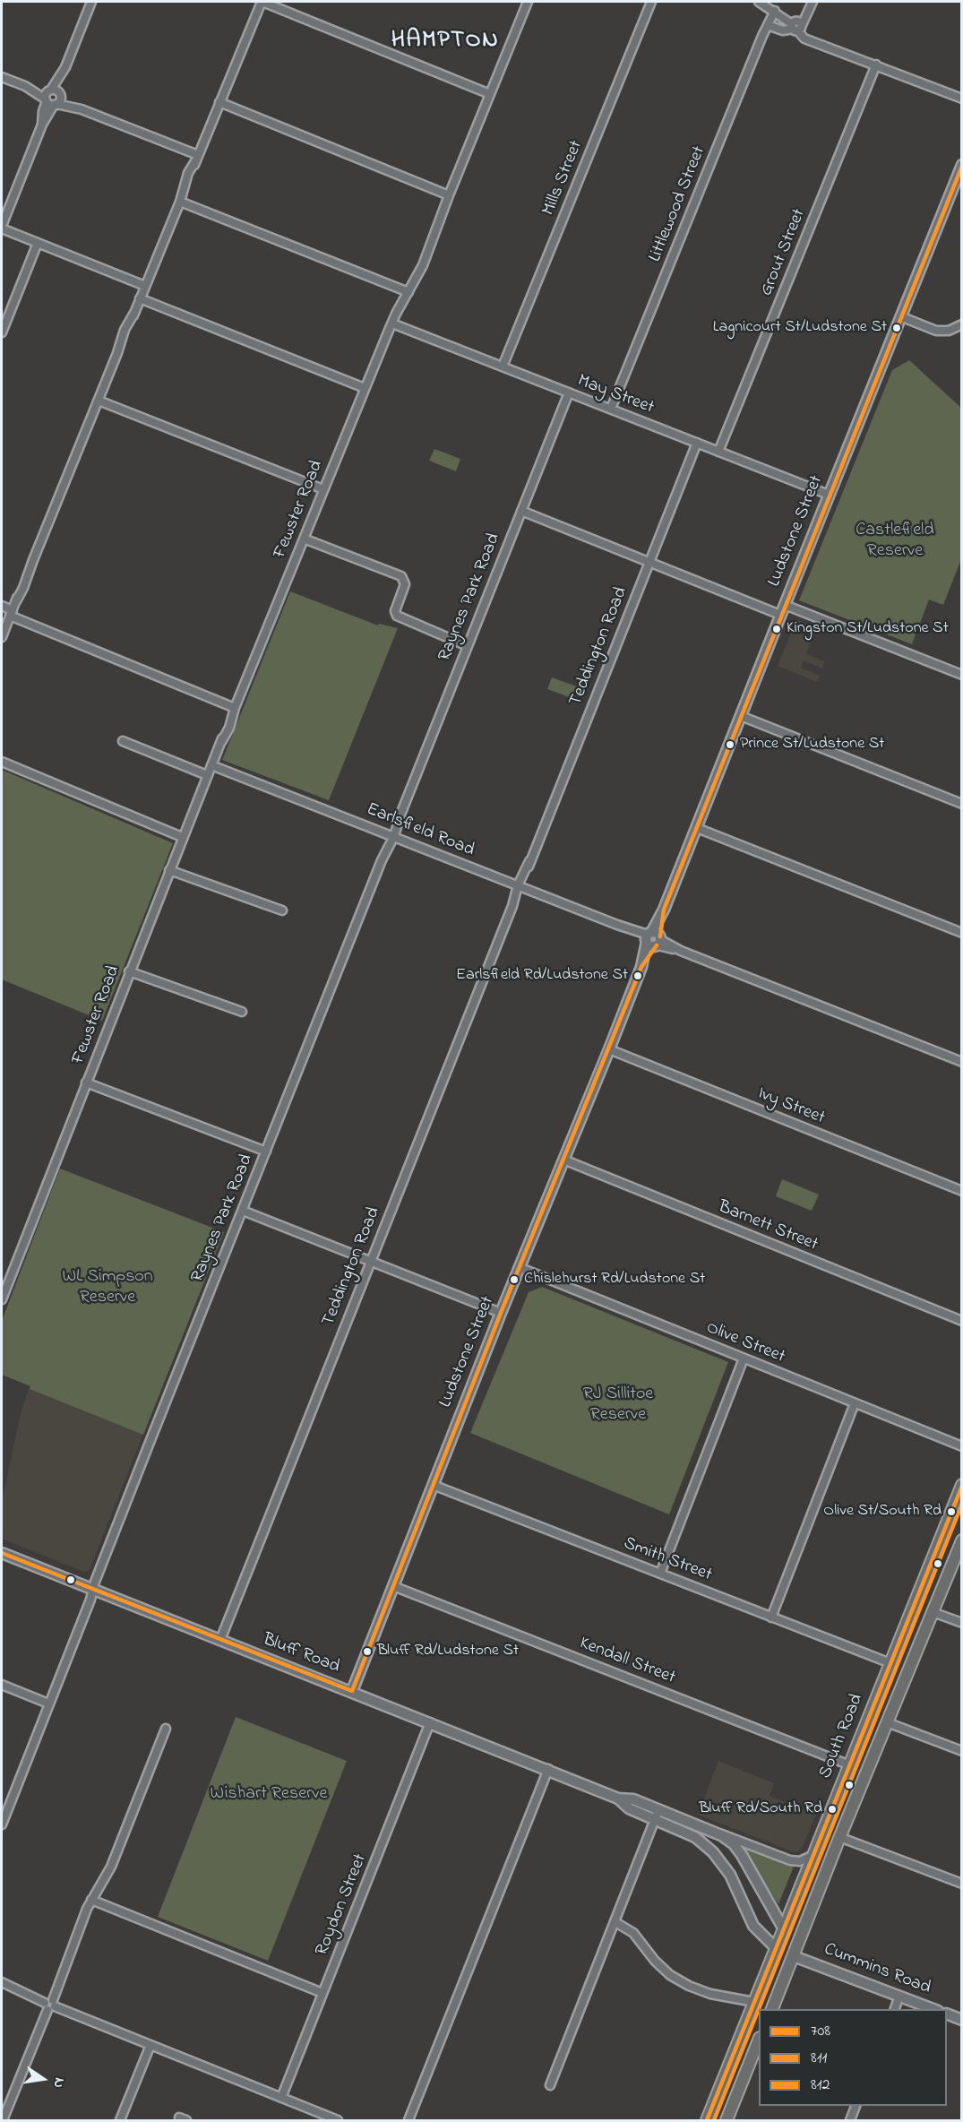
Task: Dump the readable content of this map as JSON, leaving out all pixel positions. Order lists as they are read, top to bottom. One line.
{"streets":{"main road":["South Road"],"street":["Mills Street","Littlewood Street","Grout Street","May Street","Fewster Road","Ludstone Street","Raynes Park Road","Teddington Road","Earlsfield Road","Ivy Street","Barnett Street","Olive Street","Smith Street","Bluff Road","Kendall Street","Roydon Street","Cummins Road"]},"crossings":[["Mills Street","May Street"],["Littlewood Street","May Street"],["Grout Street","May Street"],["May Street","Fewster Road"],["May Street","Ludstone Street"],["May Street","Raynes Park Road"],["May Street","Teddington Road"],["Fewster Road","Earlsfield Road"],["Ludstone Street","Earlsfield Road"],["Ludstone Street","Ivy Street"],["Ludstone Street","Barnett Street"],["Ludstone Street","Olive Street"],["Ludstone Street","Smith Street"],["Ludstone Street","Bluff Road"],["Ludstone Street","Kendall Street"],["Raynes Park Road","Earlsfield Road"],["Raynes Park Road","Bluff Road"],["Teddington Road","Earlsfield Road"],["Teddington Road","Bluff Road"],["Smith Street","South Road"],["Bluff Road","South Road"],["Bluff Road","Roydon Street"],["Kendall Street","South Road"],["South Road","Cummins Road"]],"districts":["HAMPTON"],"parks":["Castlefield Reserve","WL Simpson Reserve","RJ Sillitoe Reserve","Wishart Reserve"],"places":["Lagnicourt St/Ludstone St","Kingston St/Ludstone St","Prince St/Ludstone St","Earlsfield Rd/Ludstone St","Chislehurst Rd/Ludstone St","Olive St/South Rd","Bluff Rd/Ludstone St","Bluff Rd/South Rd"],"lines":["transit line 708","transit line 811","transit line 812"],"legend":["708","811","812"],"north":"right"}
